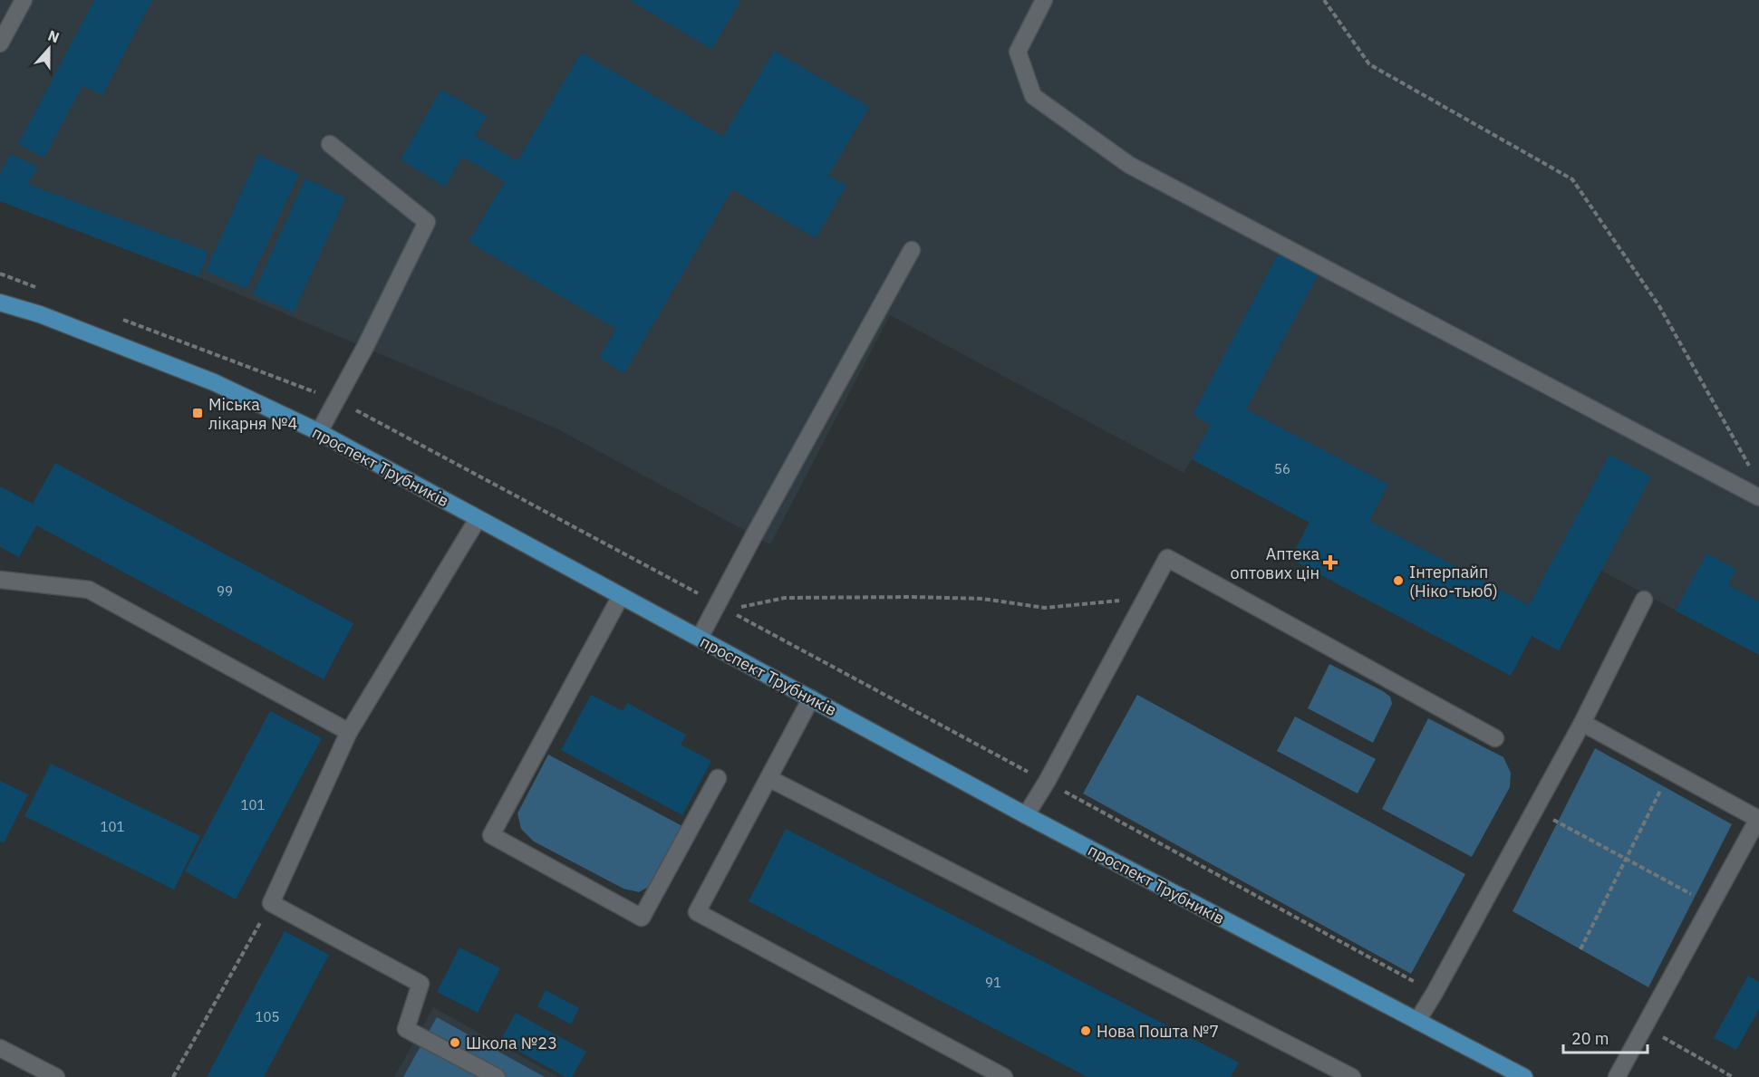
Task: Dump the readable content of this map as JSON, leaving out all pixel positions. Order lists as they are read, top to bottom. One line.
{"streets":{"main road":["проспект Трубників"]},"places":{"transit":["Міська лікарня №4"],"health":["Аптека оптових цін"],"other":["Інтерпайп (Ніко-тьюб)","Нова Пошта №7","Школа №23"]},"house_numbers":["56","99","101","101","91","105"],"scale_bar":"20 m","north":"top"}
